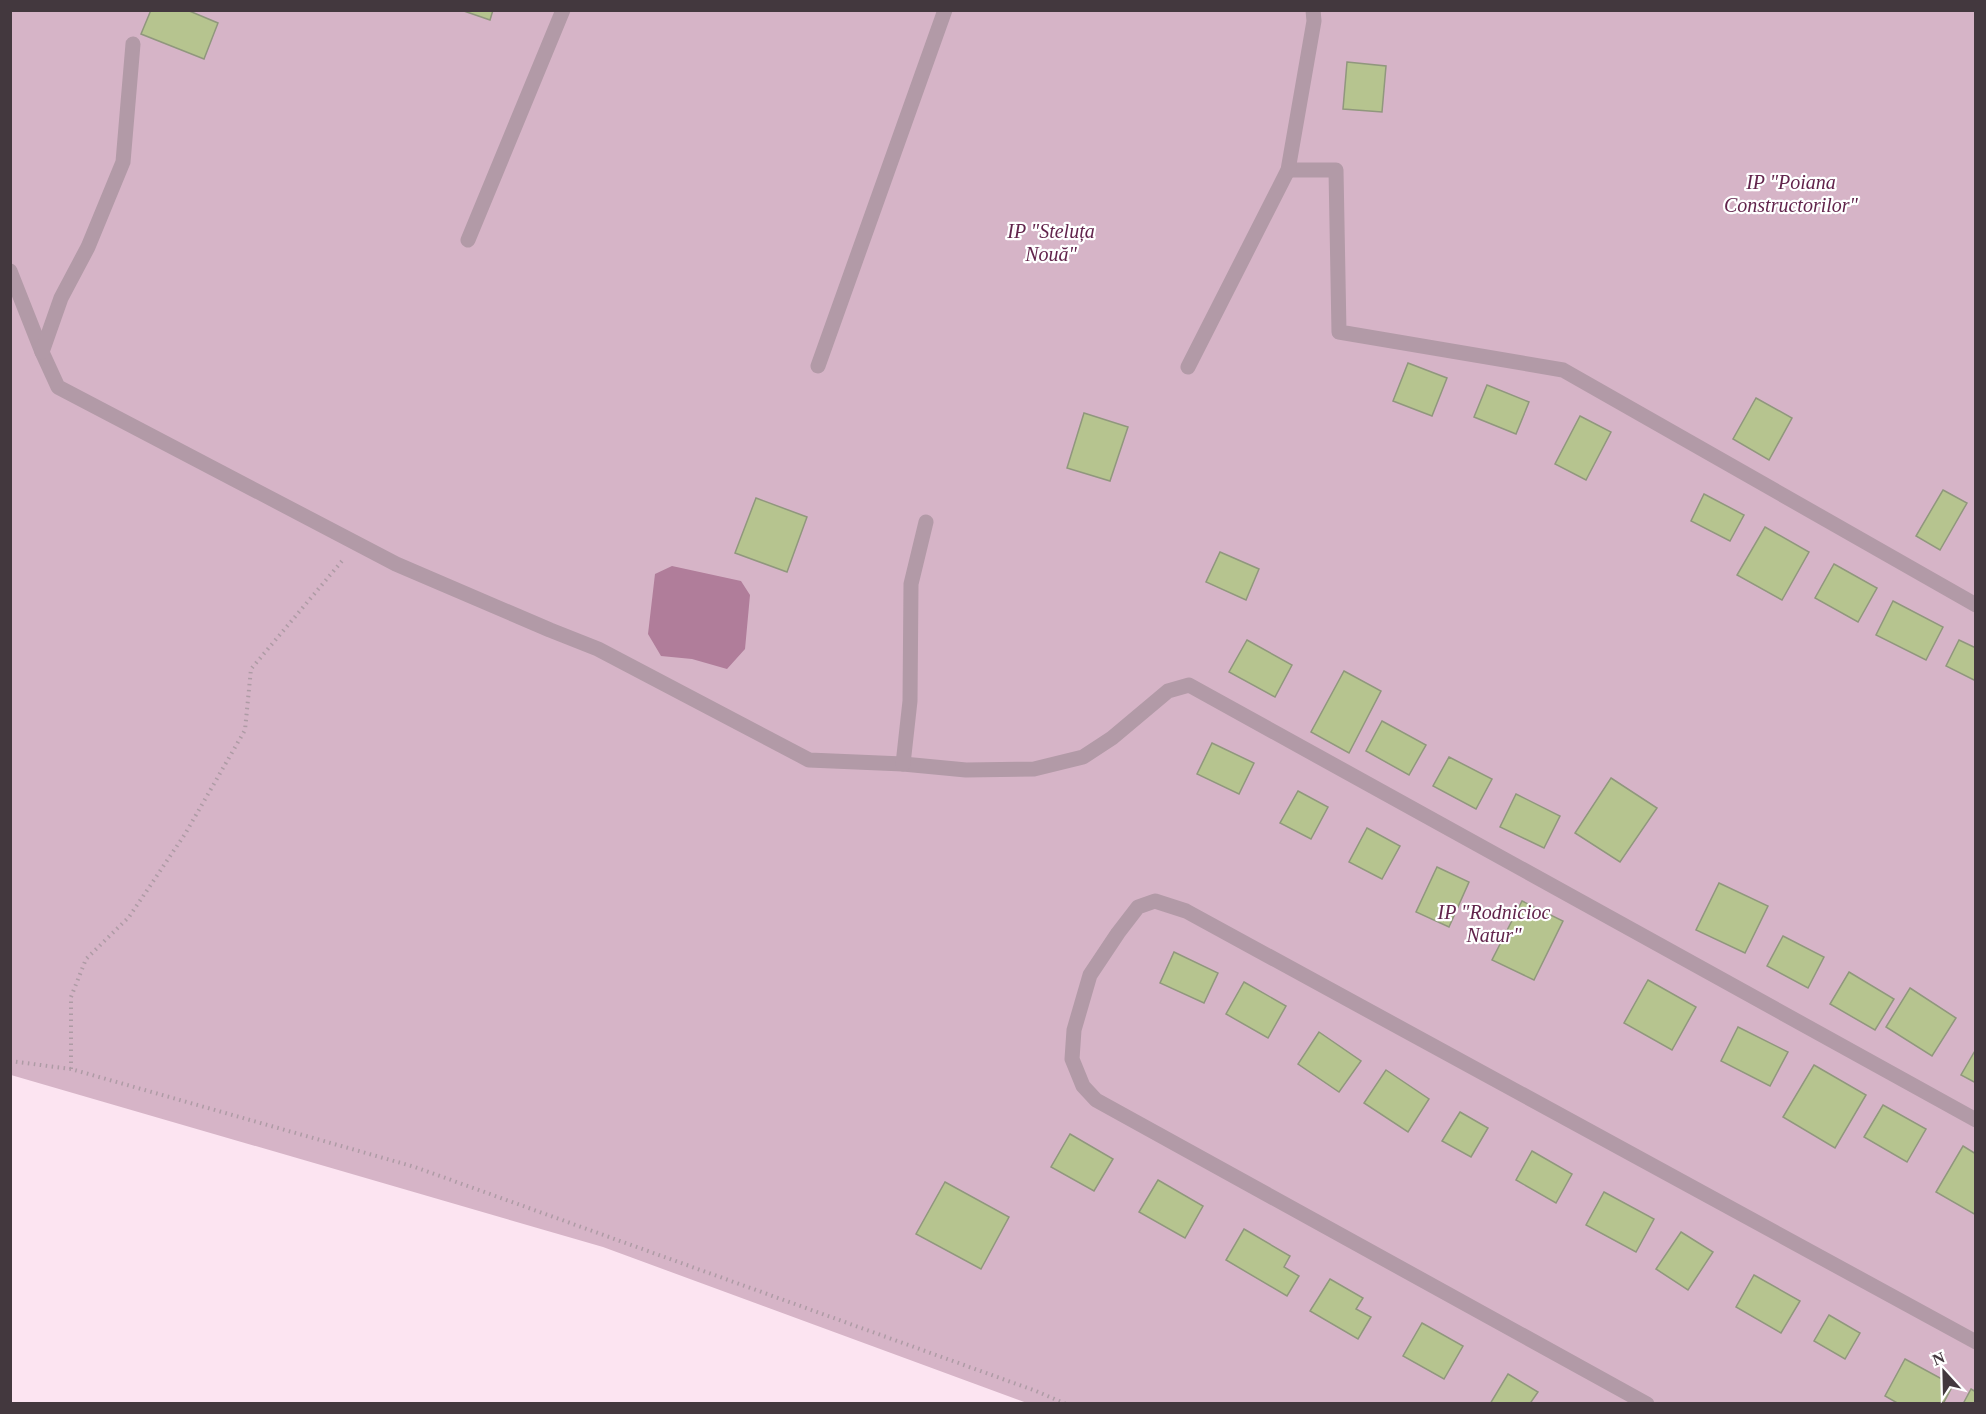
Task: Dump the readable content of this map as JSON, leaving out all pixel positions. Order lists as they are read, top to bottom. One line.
{"parks":["IP \"Poiana Constructorilor\"","IP \"Steluța Nouă\"","IP \"Rodnicioc Natur\""],"north":"top"}
